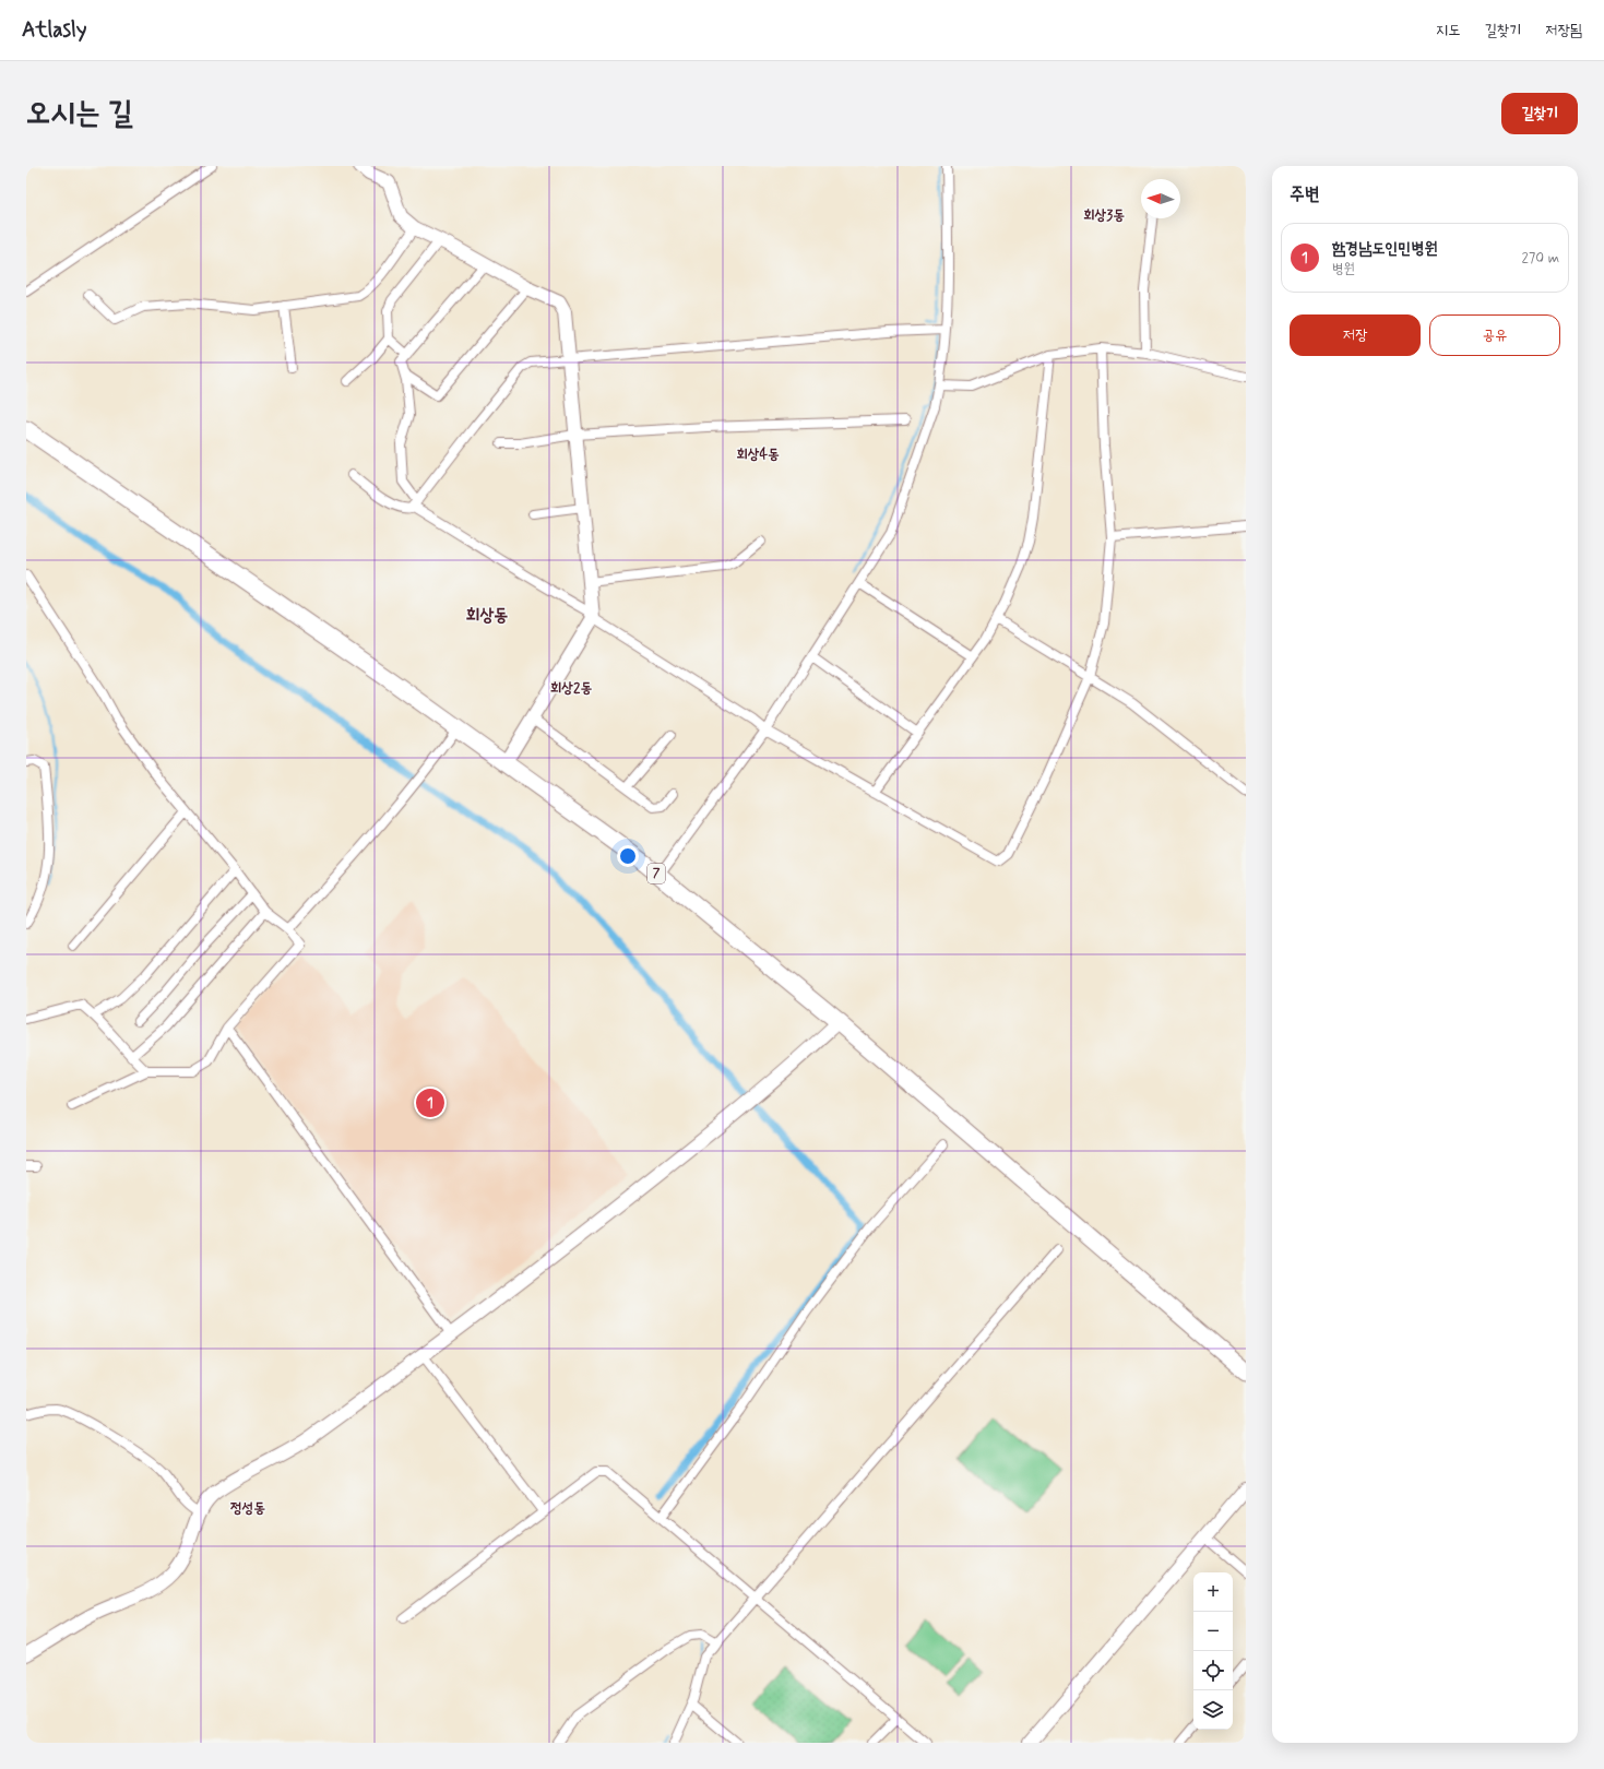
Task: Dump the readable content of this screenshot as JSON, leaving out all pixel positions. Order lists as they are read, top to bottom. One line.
{"streets":{"highway":["7"]},"districts":["회상3동","회상4동","회상동","회상2동","정성동"],"north":"left","page":{"header":"Atlasly","nav":["지도","길찾기","저장됨"],"buttons":["길찾기",["저장","공유"]],"title":"오시는 길","heading":"주변","list":[{"mark":"1","name":"함경남도인민병원","note":"병원","value":"270 m"}],"pins":"1","map_buttons":["+","−"]}}
